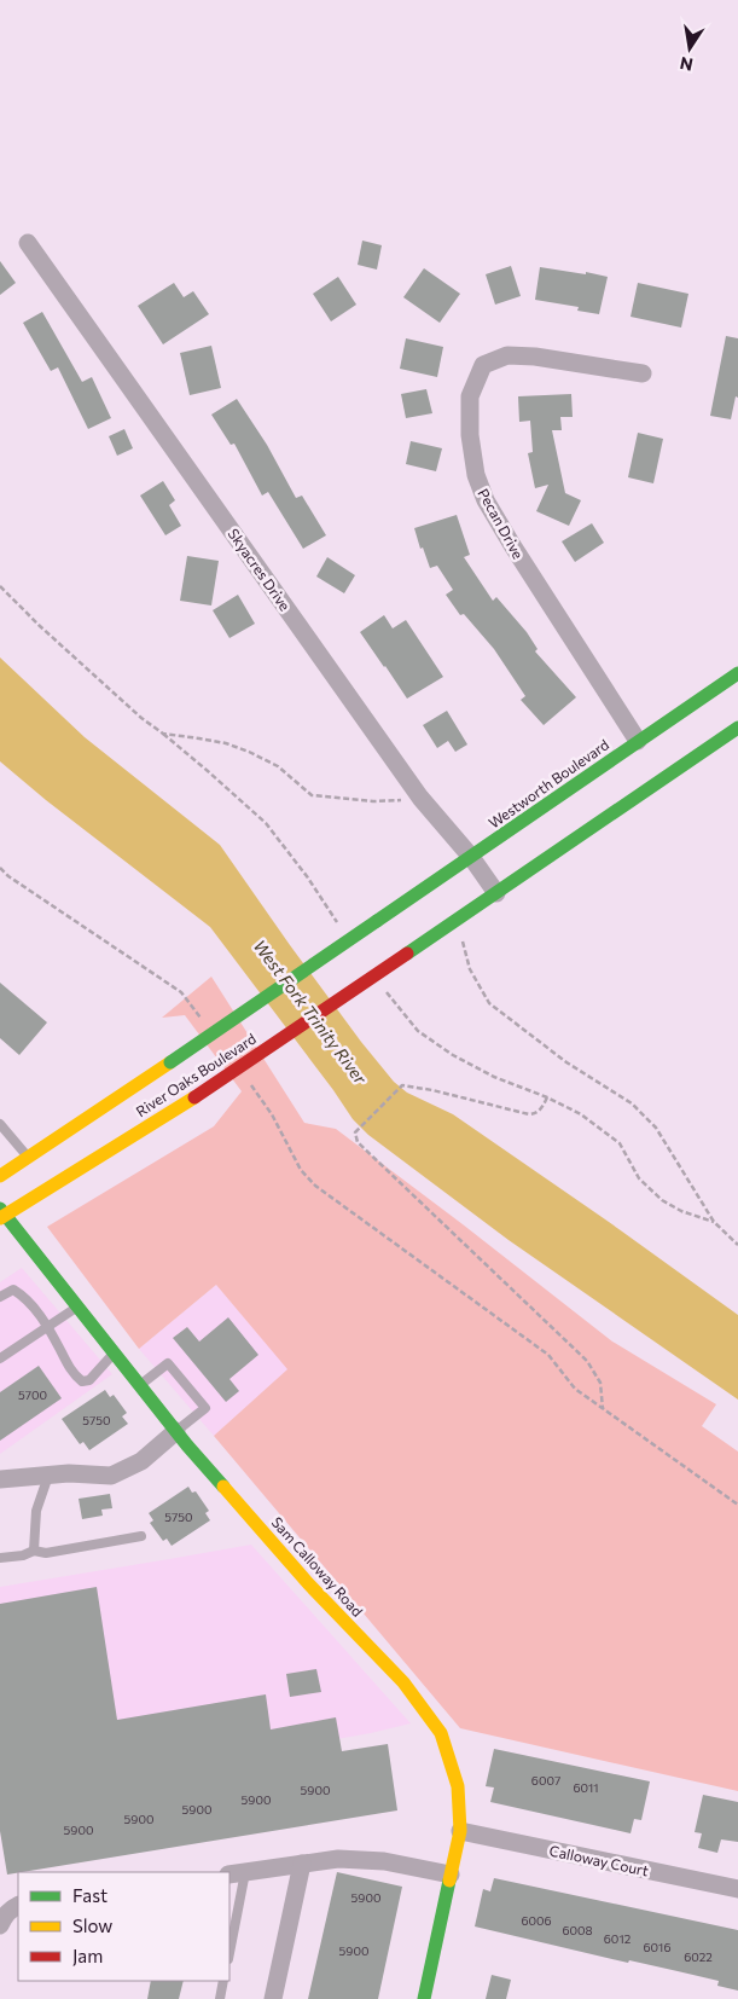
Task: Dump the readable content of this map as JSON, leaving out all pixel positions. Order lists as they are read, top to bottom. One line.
{"streets":{"main road":["Westworth Boulevard","River Oaks Boulevard","Sam Calloway Road"],"street":["Pecan Drive","Skyacres Drive","Calloway Court"]},"crossings":[["Pecan Drive","Westworth Boulevard"],["Skyacres Drive","Westworth Boulevard"],["Westworth Boulevard","River Oaks Boulevard"],["River Oaks Boulevard","Sam Calloway Road"],["Sam Calloway Road","Calloway Court"]],"water":["West Fork Trinity River"],"house_numbers":["5700","5750","5750","6007","6011","5900","5900","5900","5900","5900","5900","6006","6008","6012","6016","5900","6022"],"legend":["Fast","Slow","Jam"],"north":"bottom"}
